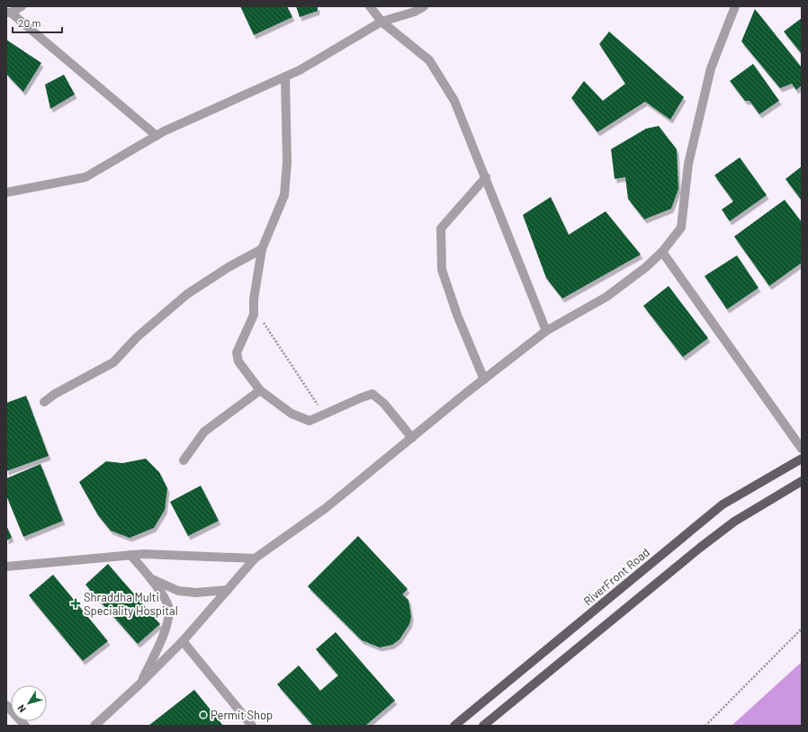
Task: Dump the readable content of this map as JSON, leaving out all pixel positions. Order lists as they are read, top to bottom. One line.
{"streets":{"main road":["RiverFront Road"]},"places":{"health":["Shraddha Multi Speciality Hospital"],"other":["Permit Shop"]},"scale_bar":"20 m","north":"bottom left"}
